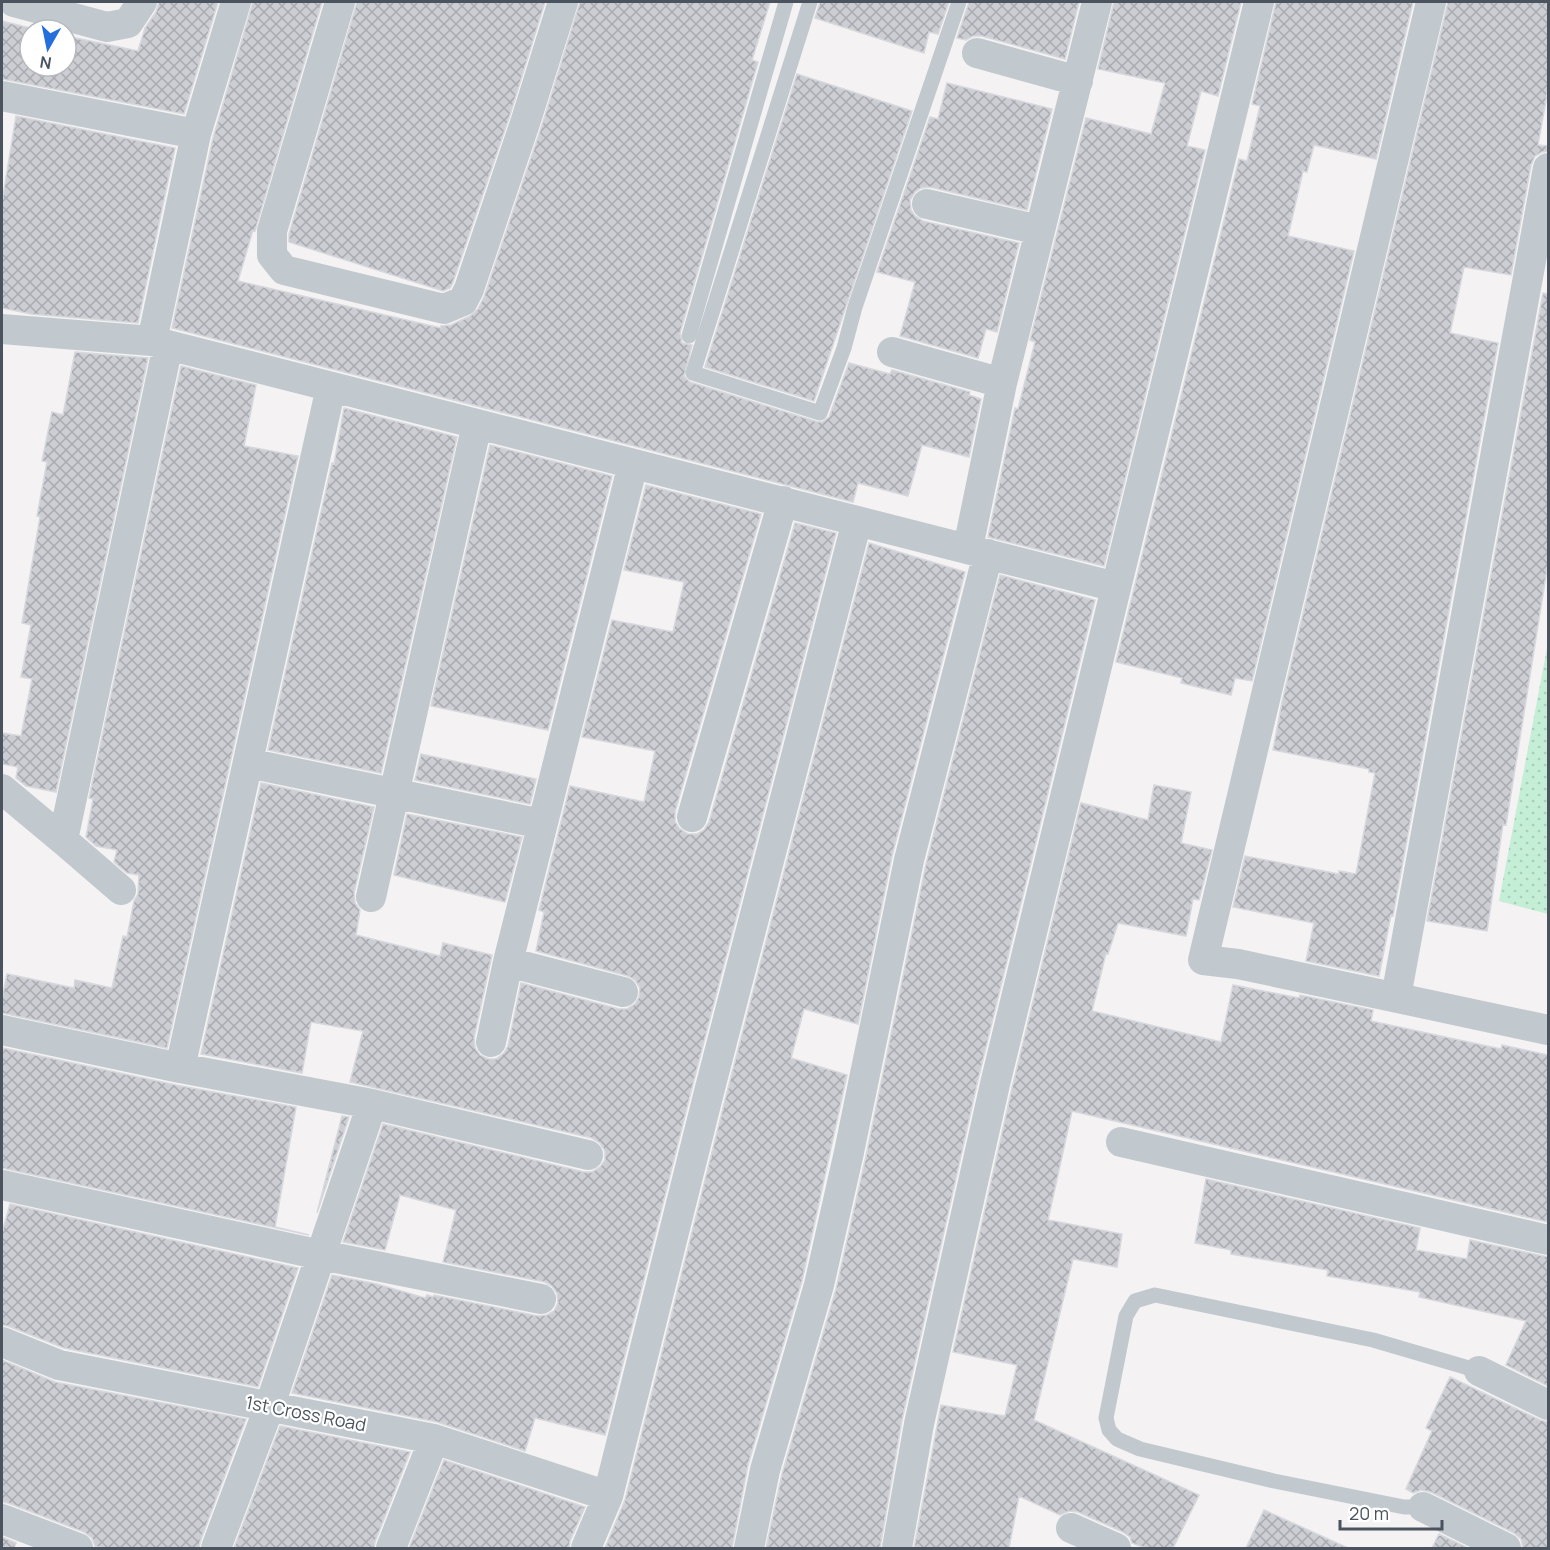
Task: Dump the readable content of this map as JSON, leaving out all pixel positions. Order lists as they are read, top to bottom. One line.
{"streets":{"street":["1st Cross Road"]},"scale_bar":"20 m","north":"bottom"}
